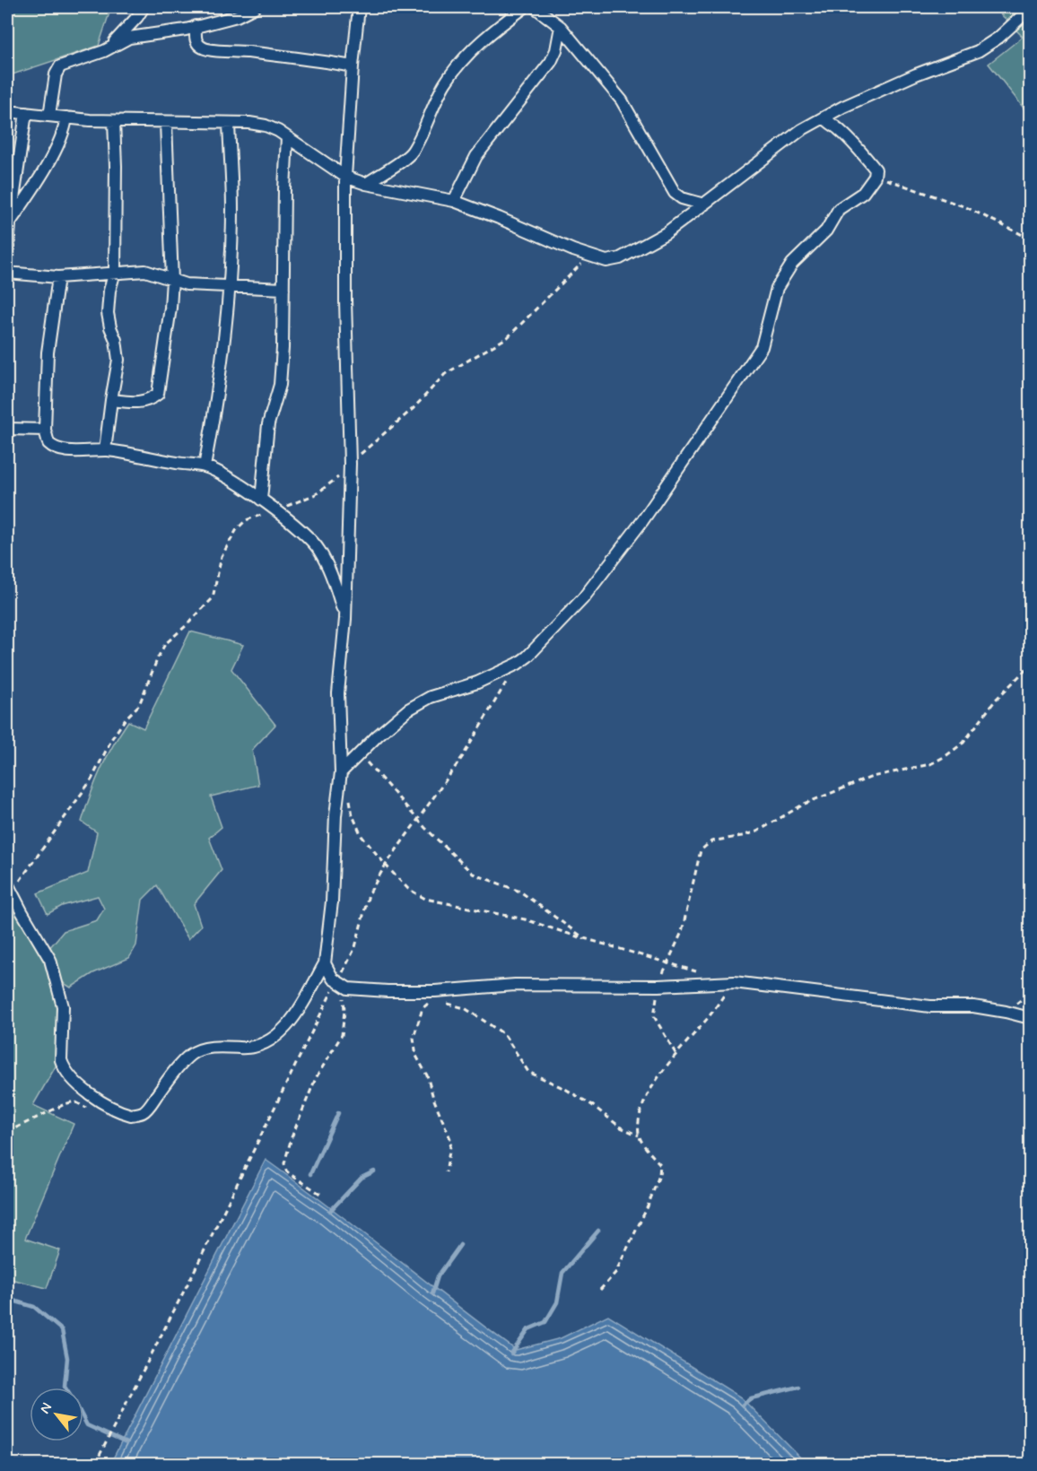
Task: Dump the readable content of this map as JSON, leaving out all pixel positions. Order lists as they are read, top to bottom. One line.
{"north":"top left"}
